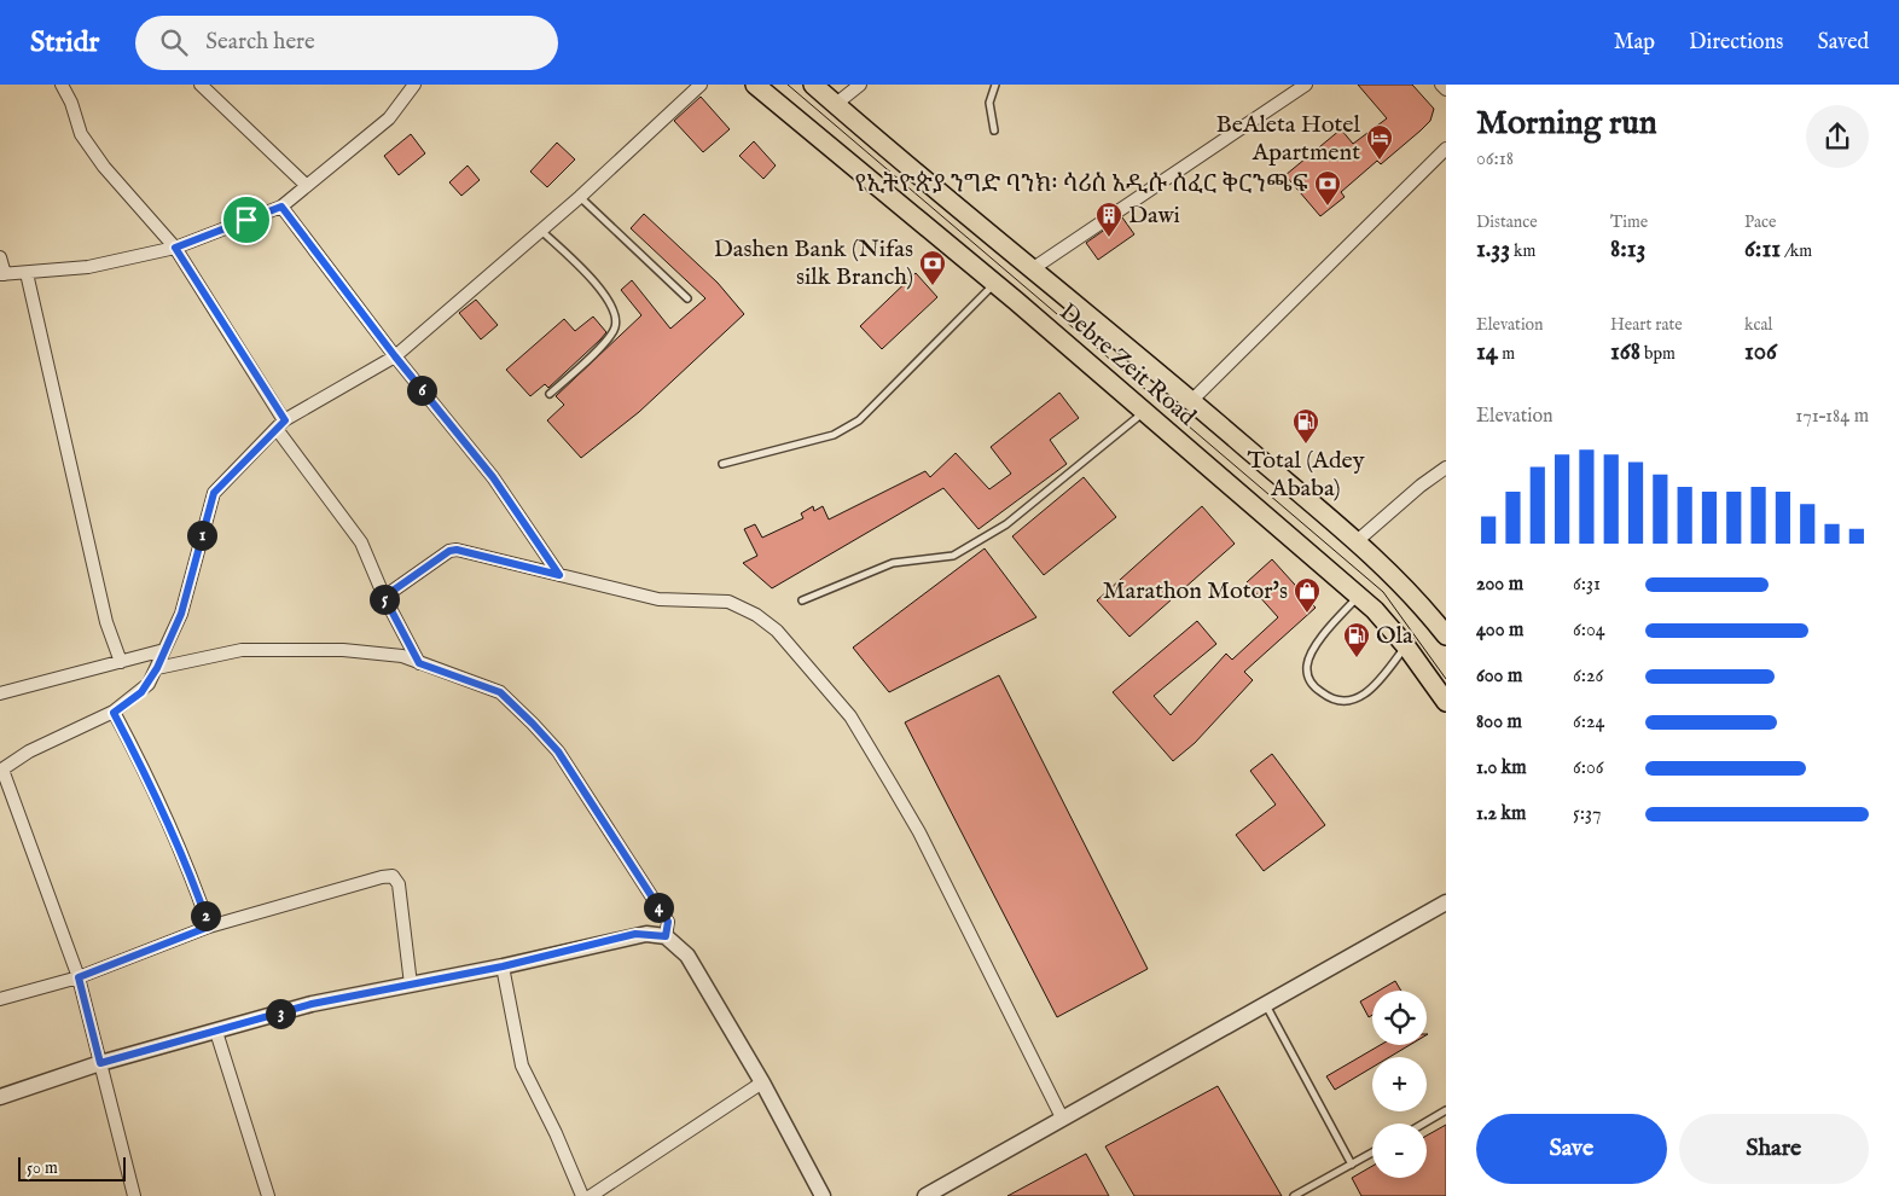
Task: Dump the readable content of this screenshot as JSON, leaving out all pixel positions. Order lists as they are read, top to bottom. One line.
{"streets":{"main road":["Debre Zeit Road"]},"places":{"hotel":["BeAleta Hotel Apartment"],"bank":["የኢትዮጵያ ንግድ ባንክ፡ ሳሪስ አዲሱ ሰፈር ቅርንጫፍ","Dashen Bank (Nifas silk Branch)"],"building":["Dawi"],"fuel station":["Total (Adey Ababa)","Ola"],"shop":["Marathon Motor's"]},"scale_bar":"50 m","page":{"header":"Stridr","search":"Search here","nav":["Map","Directions","Saved"],"heading":["Morning run","06:18"],"stats":[["Distance","1.33 km"],["Time","8:13"],["Pace","6:11 /km"],["Elevation","14 m"],["Heart rate","168 bpm"],["kcal","106"]],"pins":["6","1","5","4","2","3"],"chart":["Elevation","171–184 m"],"list":[{"name":"200 m","note":"6:31"},{"name":"400 m","note":"6:04"},{"name":"600 m","note":"6:26"},{"name":"800 m","note":"6:24"},{"name":"1.0 km","note":"6:06"},{"name":"1.2 km","note":"5:37"}],"map_buttons":["+","−"],"buttons":["Save","Share"],"scale":"50 m"}}
